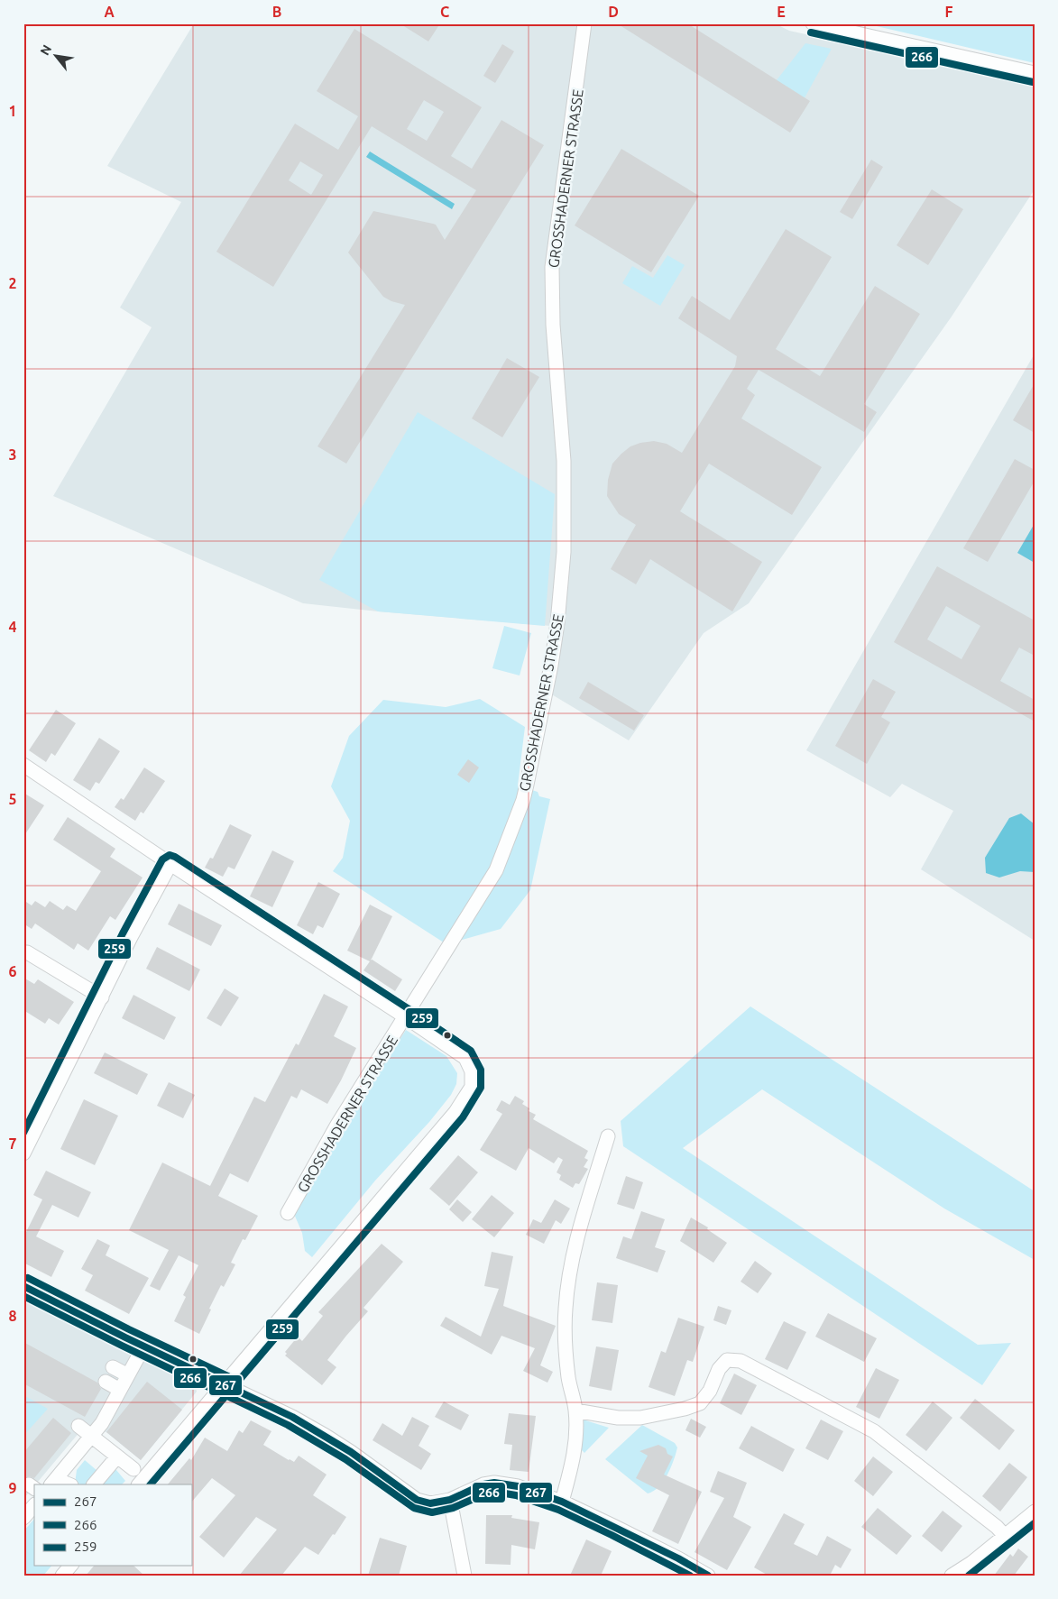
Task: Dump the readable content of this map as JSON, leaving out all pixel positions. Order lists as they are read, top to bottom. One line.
{"streets":{"street":["GROSSHADERNER STRASSE"]},"lines":["transit line 266","transit line 259","transit line 267"],"legend":["267","266","259"],"north":"top left","grid":{"columns":["A","B","C","D","E","F"],"rows":["1","2","3","4","5","6","7","8","9"]}}
